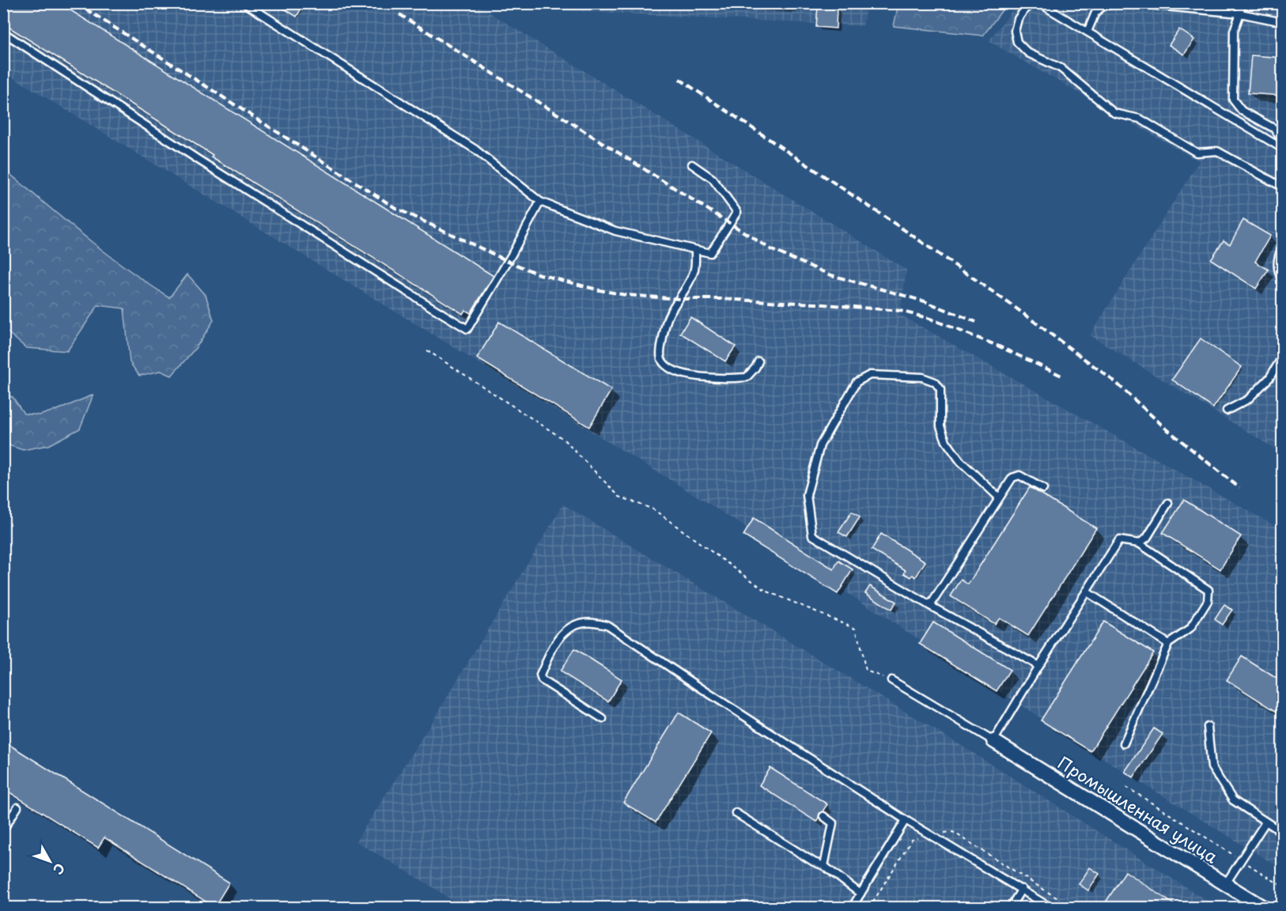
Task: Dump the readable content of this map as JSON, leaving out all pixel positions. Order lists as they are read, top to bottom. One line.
{"streets":{"street":["Промышленная улица"]},"north":"bottom right"}
